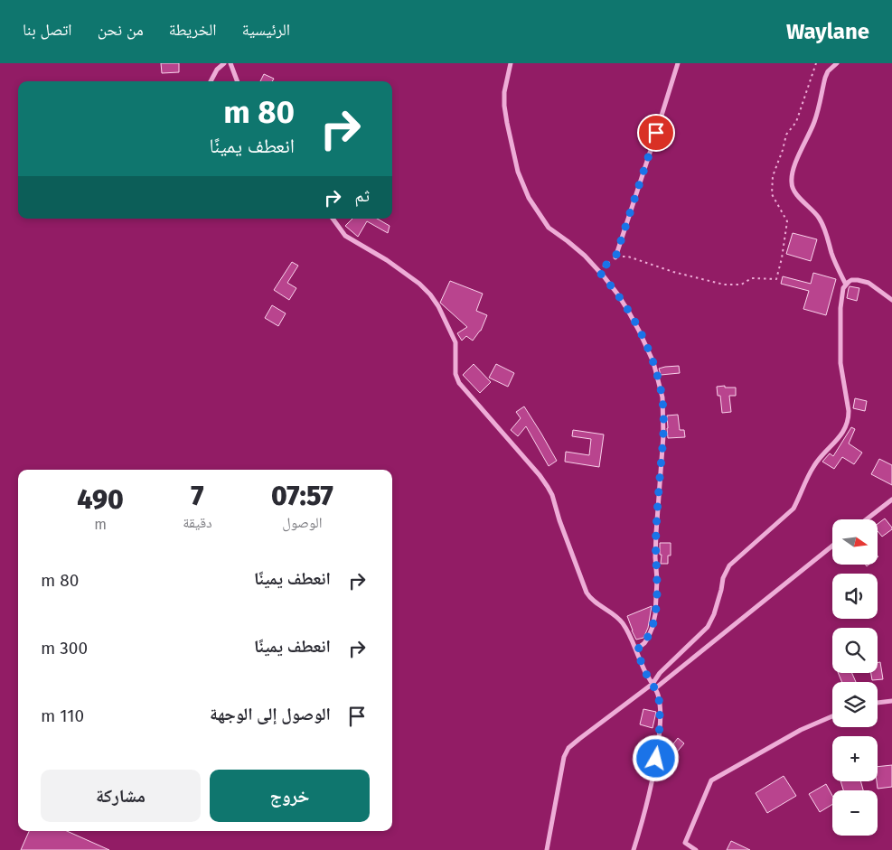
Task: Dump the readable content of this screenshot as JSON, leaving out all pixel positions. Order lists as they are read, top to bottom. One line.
{"north":"right","page":{"header":"Waylane","nav":["الرئيسية","الخريطة","من نحن","اتصل بنا"],"turn":["80 m","انعطف يمينًا"],"then":"ثم","eta":["07:57","الوصول","7","دقيقة","490","m"],"map_buttons":["+","−"],"list":[{"name":"انعطف يمينًا","value":"80 m"},{"name":"انعطف يمينًا","value":"300 m"},{"name":"الوصول إلى الوجهة","value":"110 m"}],"buttons":["خروج","مشاركة"]}}
